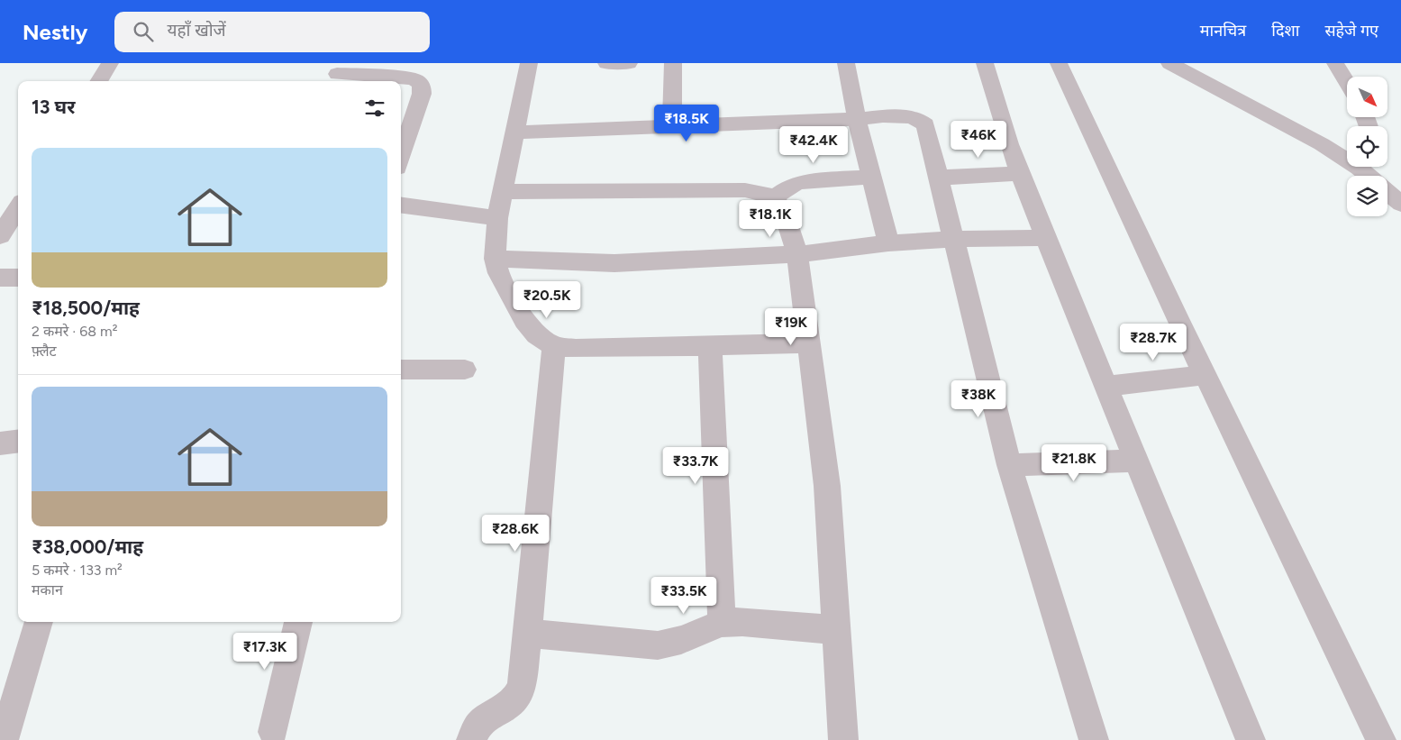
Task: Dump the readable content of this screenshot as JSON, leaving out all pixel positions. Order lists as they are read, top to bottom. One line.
{"north":"bottom right","page":{"header":"Nestly","search":"यहाँ खोजें","nav":["मानचित्र","दिशा","सहेजे गए"],"heading":"13 घर","price":["₹18.5K","₹46K","₹42.4K","₹18.1K","₹20.5K","₹19K","₹28.7K","₹38K","₹21.8K","₹33.7K","₹28.6K","₹33.5K","₹17.3K"],"list":[{"name":"₹18,500/माह","note":"2 कमरे · 68 m² · फ़्लैट"},{"name":"₹38,000/माह","note":"5 कमरे · 133 m² · मकान"}]}}
